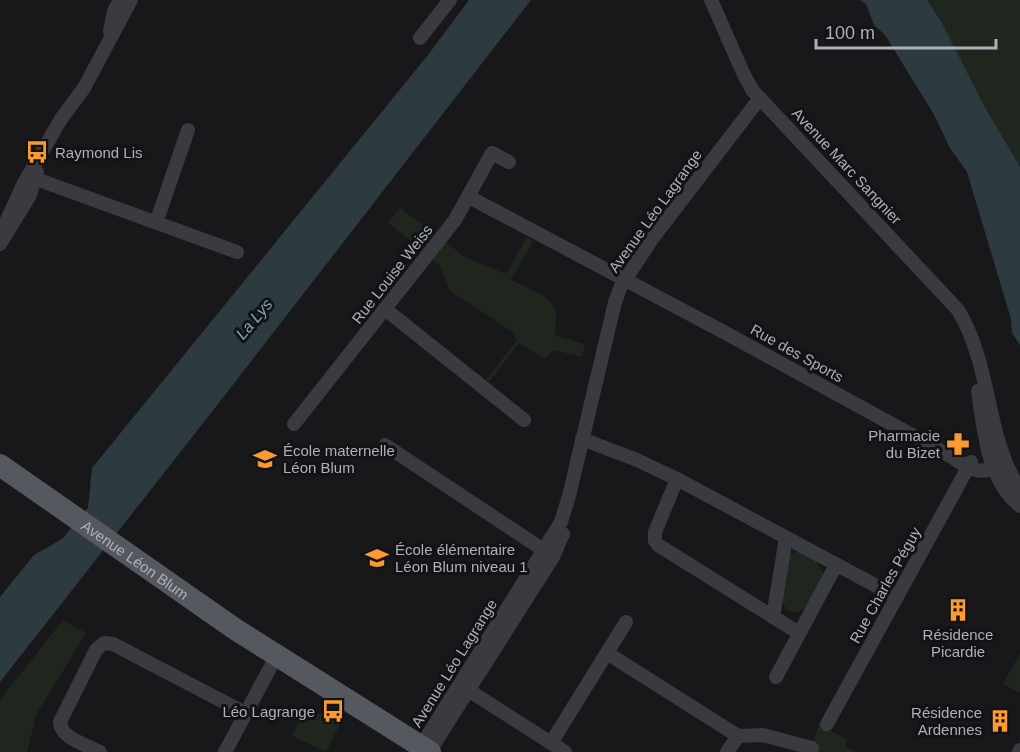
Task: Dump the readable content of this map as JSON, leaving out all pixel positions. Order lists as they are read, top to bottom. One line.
{"streets":{"main road":["Avenue Léon Blum"],"street":["Avenue Marc Sangnier","Avenue Léo Lagrange","Rue Louise Weiss","Rue des Sports","Rue Charles Péguy"]},"crossings":[["Avenue Marc Sangnier","Avenue Léo Lagrange"],["Avenue Léo Lagrange","Rue des Sports"],["Avenue Léo Lagrange","Avenue Léon Blum"],["Rue Louise Weiss","Rue des Sports"],["Rue des Sports","Rue Charles Péguy"]],"water":["La Lys"],"places":{"bus stop":["Raymond Lis","Léo Lagrange"],"pharmacy":["Pharmacie du Bizet"],"school or university":["École maternelle Léon Blum","École élémentaire Léon Blum niveau 1"],"building":["Résidence Picardie","Résidence Ardennes"]},"scale_bar":"100 m"}
